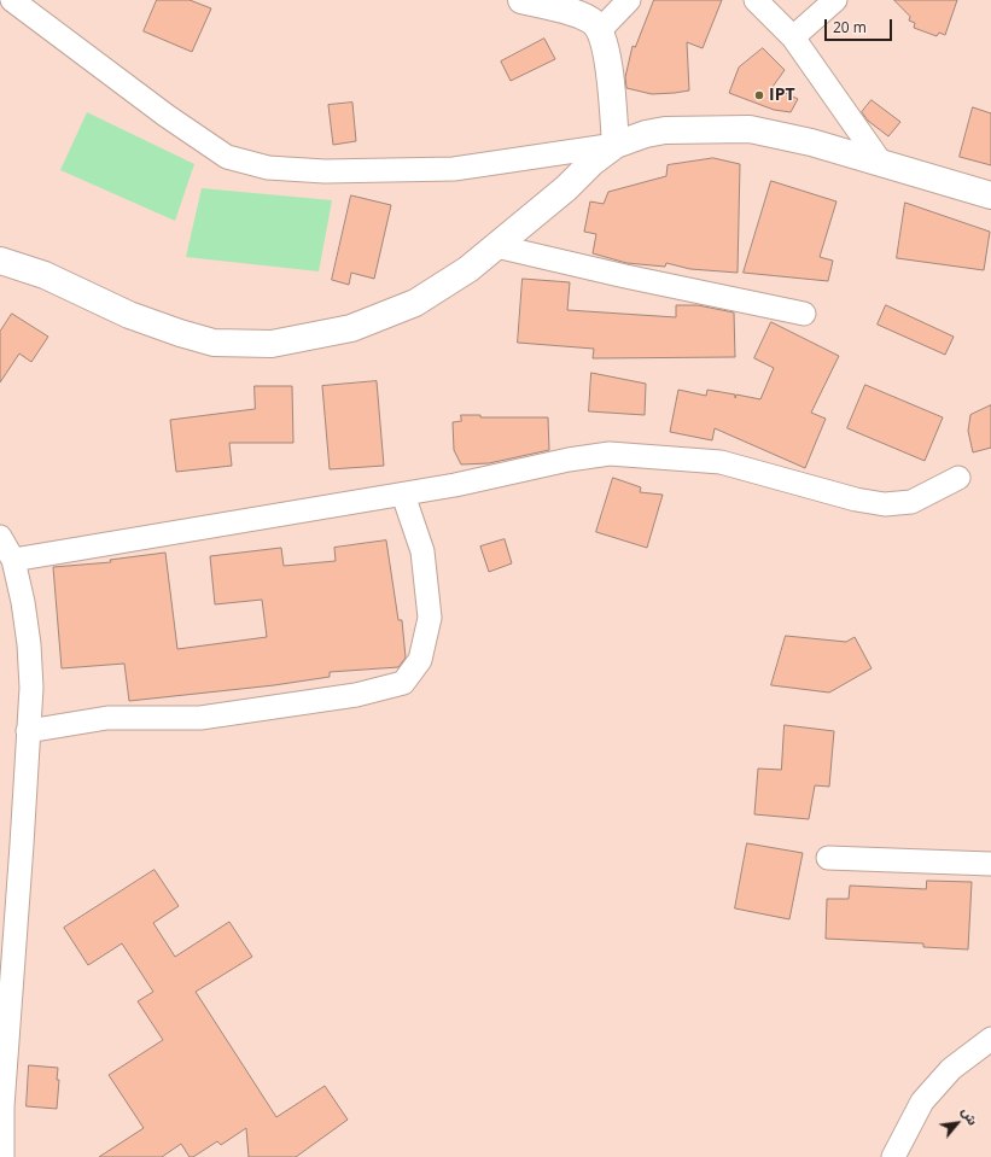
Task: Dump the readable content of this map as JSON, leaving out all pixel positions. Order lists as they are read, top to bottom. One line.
{"places":["IPT"],"scale_bar":"20 m","north":"top right"}
